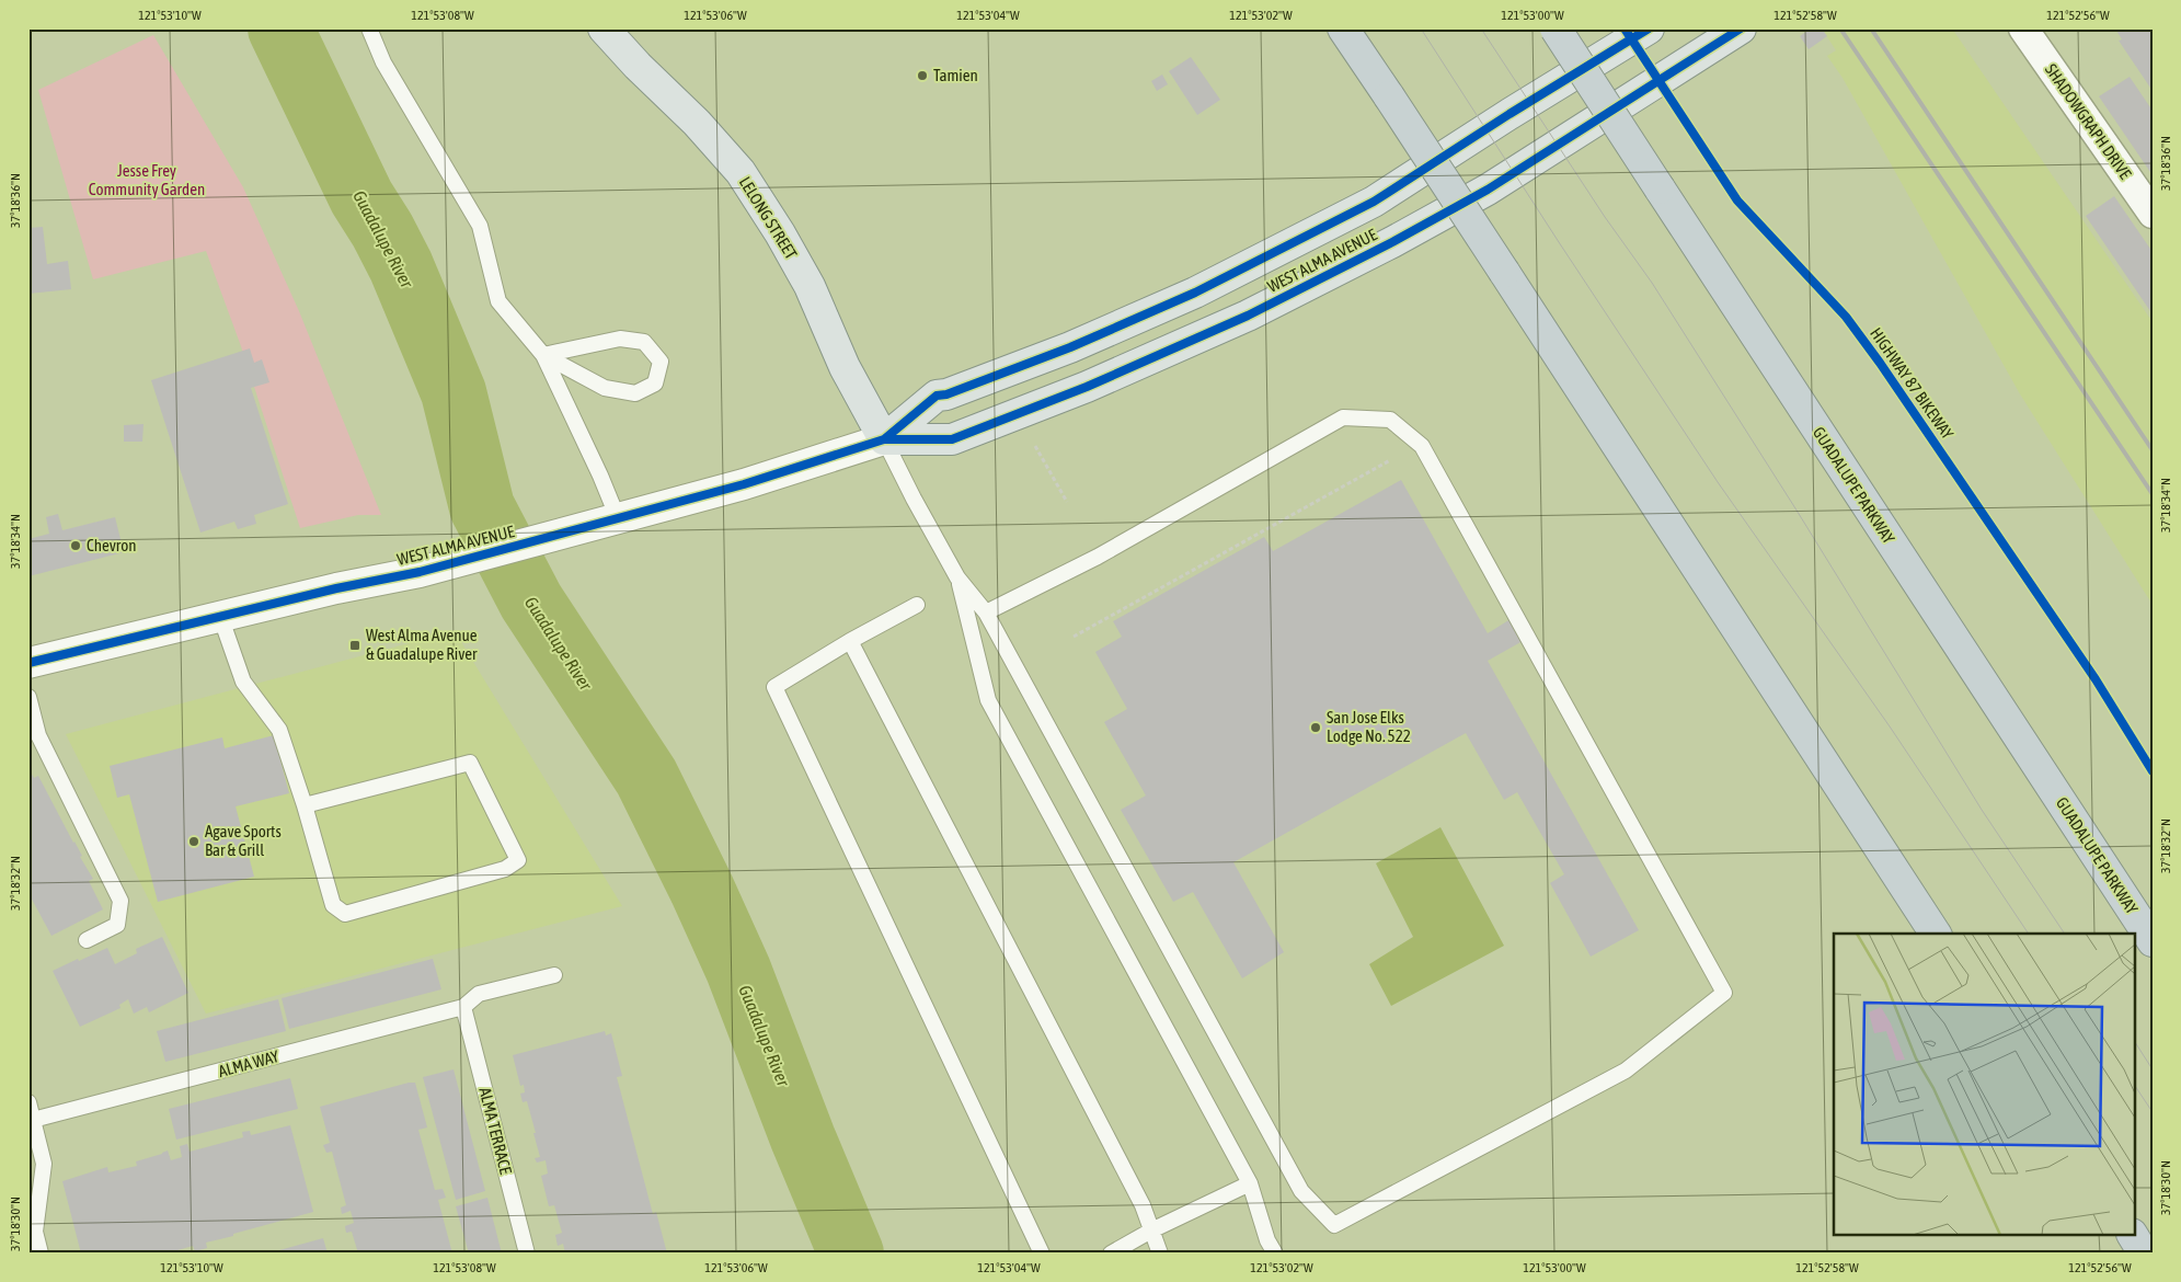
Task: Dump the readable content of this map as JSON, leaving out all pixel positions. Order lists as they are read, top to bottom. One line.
{"streets":{"highway":["GUADALUPE PARKWAY"],"main road":["LELONG STREET","WEST ALMA AVENUE"],"street":["SHADOWGRAPH DRIVE"],"lane":["ALMA WAY","ALMA TERRACE"],"cycle path":["HIGHWAY 87 BIKEWAY"]},"crossings":[["LELONG STREET","WEST ALMA AVENUE"],["ALMA WAY","ALMA TERRACE"]],"water":["Guadalupe River"],"parks":["Jesse Frey Community Garden"],"places":{"other":["Tamien","Chevron","San Jose Elks Lodge No. 522","Agave Sports Bar & Grill"],"transit":["West Alma Avenue & Guadalupe River"]},"coordinates":["121°53'10\"W","121°53'08\"W","121°53'06\"W","121°53'04\"W","121°53'02\"W","121°53'00\"W","121°52'58\"W","121°52'56\"W","37°18'36\"N","37°18'34\"N","37°18'32\"N","37°18'30\"N"]}
